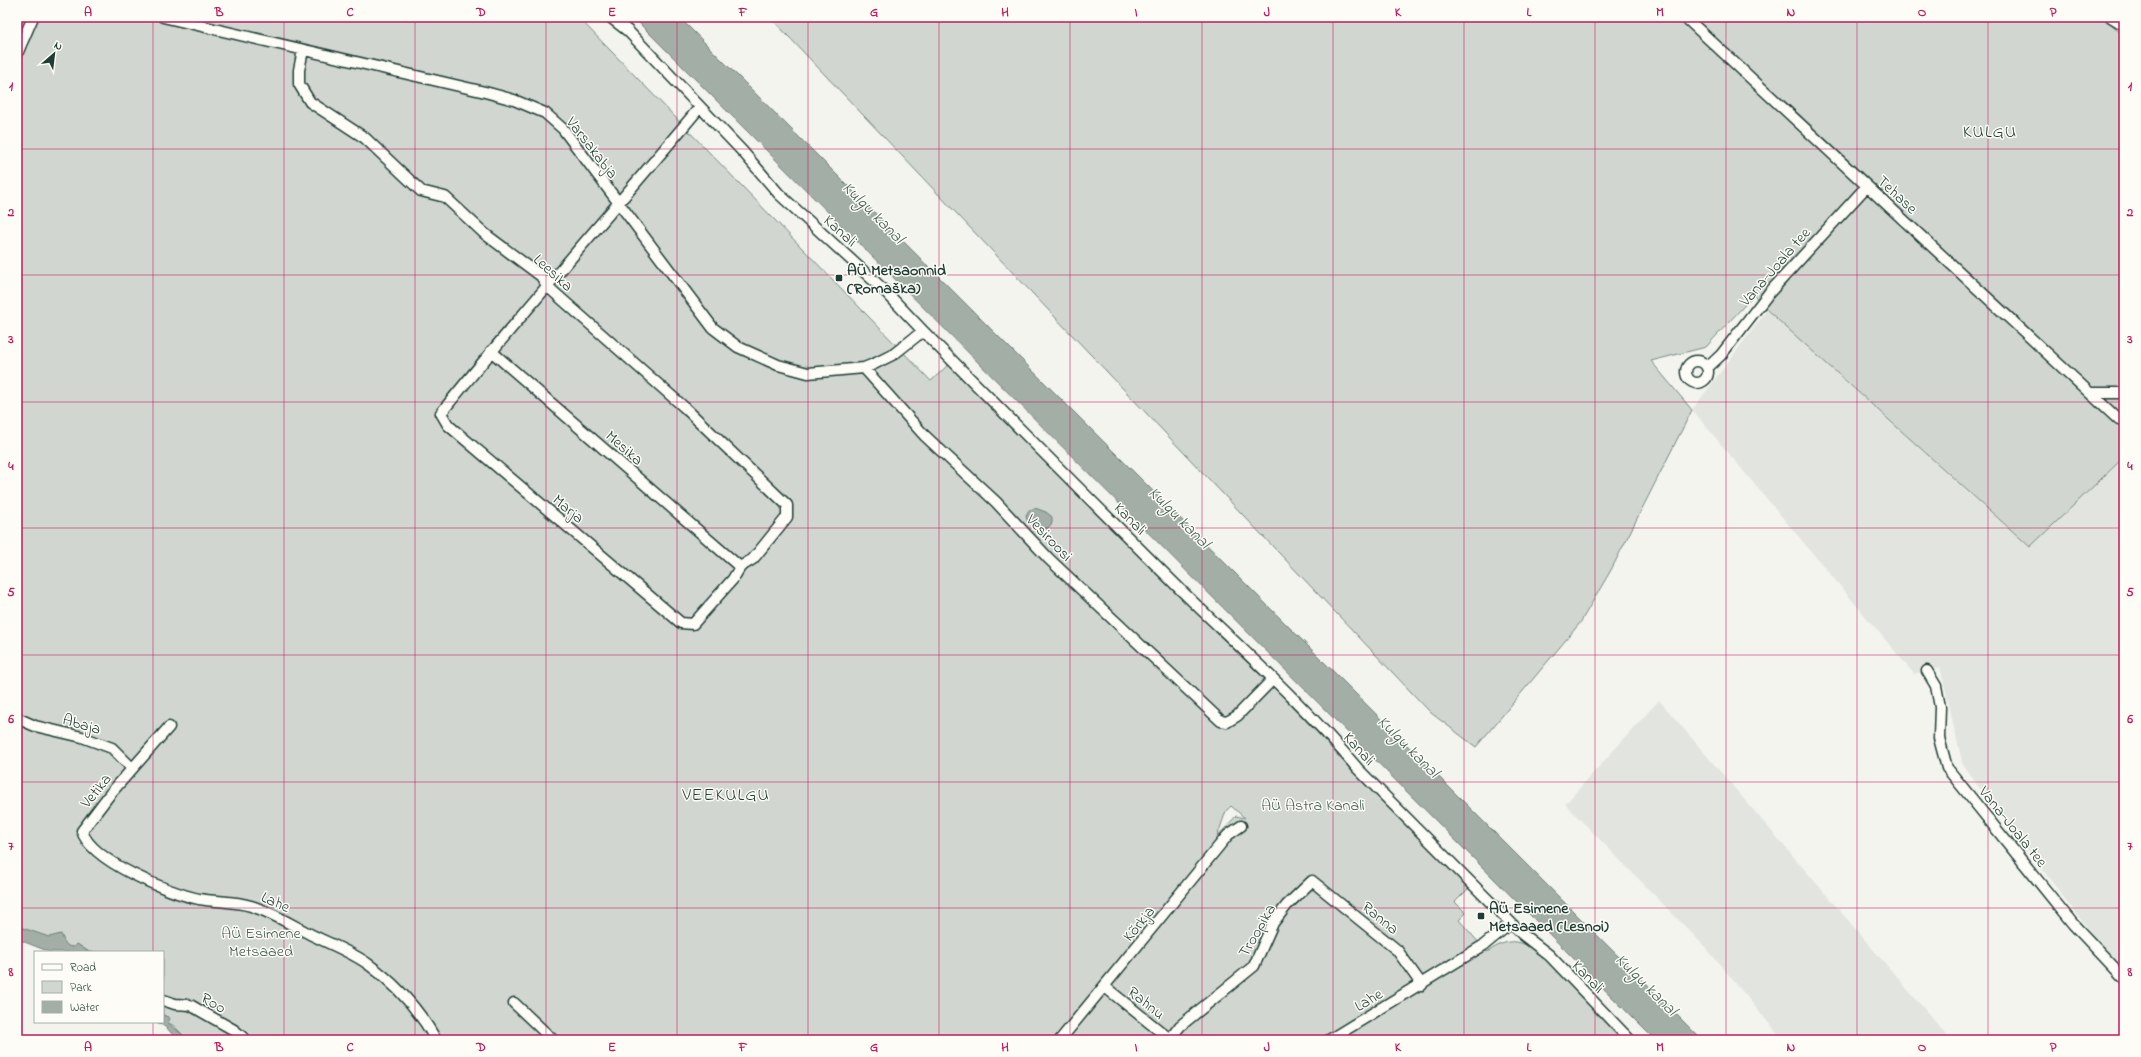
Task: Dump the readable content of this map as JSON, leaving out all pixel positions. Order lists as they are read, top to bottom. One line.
{"streets":{"street":["Varsakabja","Tehase","Kanali","Vana-Joala tee","Leesika","Mesika","Marja","Vesiroosi","Abaja","Vetika","Lahe","Ranna","Kõrkja","Troopika","Roo","Rahnu"]},"crossings":[["Varsakabja","Kanali"],["Varsakabja","Leesika"],["Varsakabja","Vesiroosi"],["Tehase","Vana-Joala tee"],["Kanali","Vesiroosi"],["Kanali","Lahe"],["Leesika","Mesika"],["Leesika","Marja"],["Mesika","Marja"],["Abaja","Vetika"],["Vetika","Lahe"],["Lahe","Ranna"],["Ranna","Troopika"],["Kõrkja","Rahnu"],["Troopika","Rahnu"]],"districts":["KULGU","VEEKULGU"],"water":["Kulgu kanal"],"parks":["AÜ Astra Kanali","AÜ Esimene Metsaaed"],"places":{"transit":["AÜ Metsaonnid (Romaška)","AÜ Esimene Metsaaed (Lesnoi)"]},"legend":["Road","Park","Water"],"north":"top right","grid":{"columns":["A","B","C","D","E","F","G","H","I","J","K","L","M","N","O","P"],"rows":["1","2","3","4","5","6","7","8"]}}
